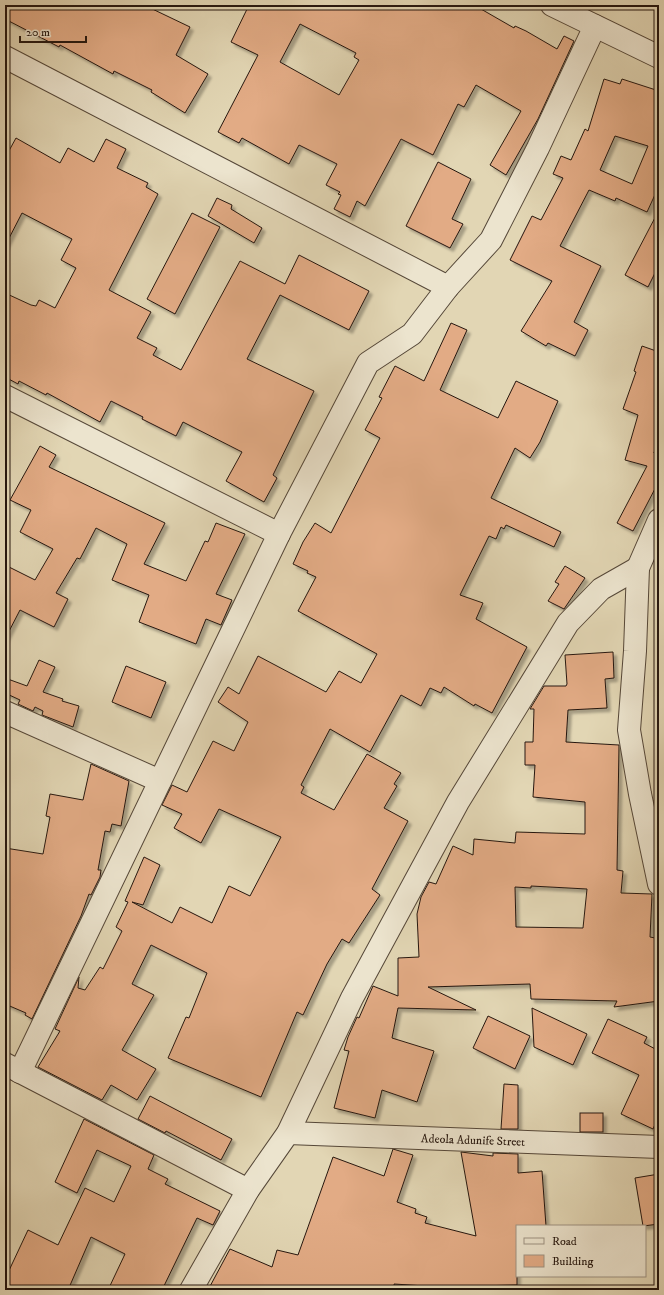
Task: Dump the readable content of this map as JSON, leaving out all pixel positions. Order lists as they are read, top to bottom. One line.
{"streets":{"street":["Adeola Adunife Street"]},"legend":["Road","Building"],"scale_bar":"20 m"}
